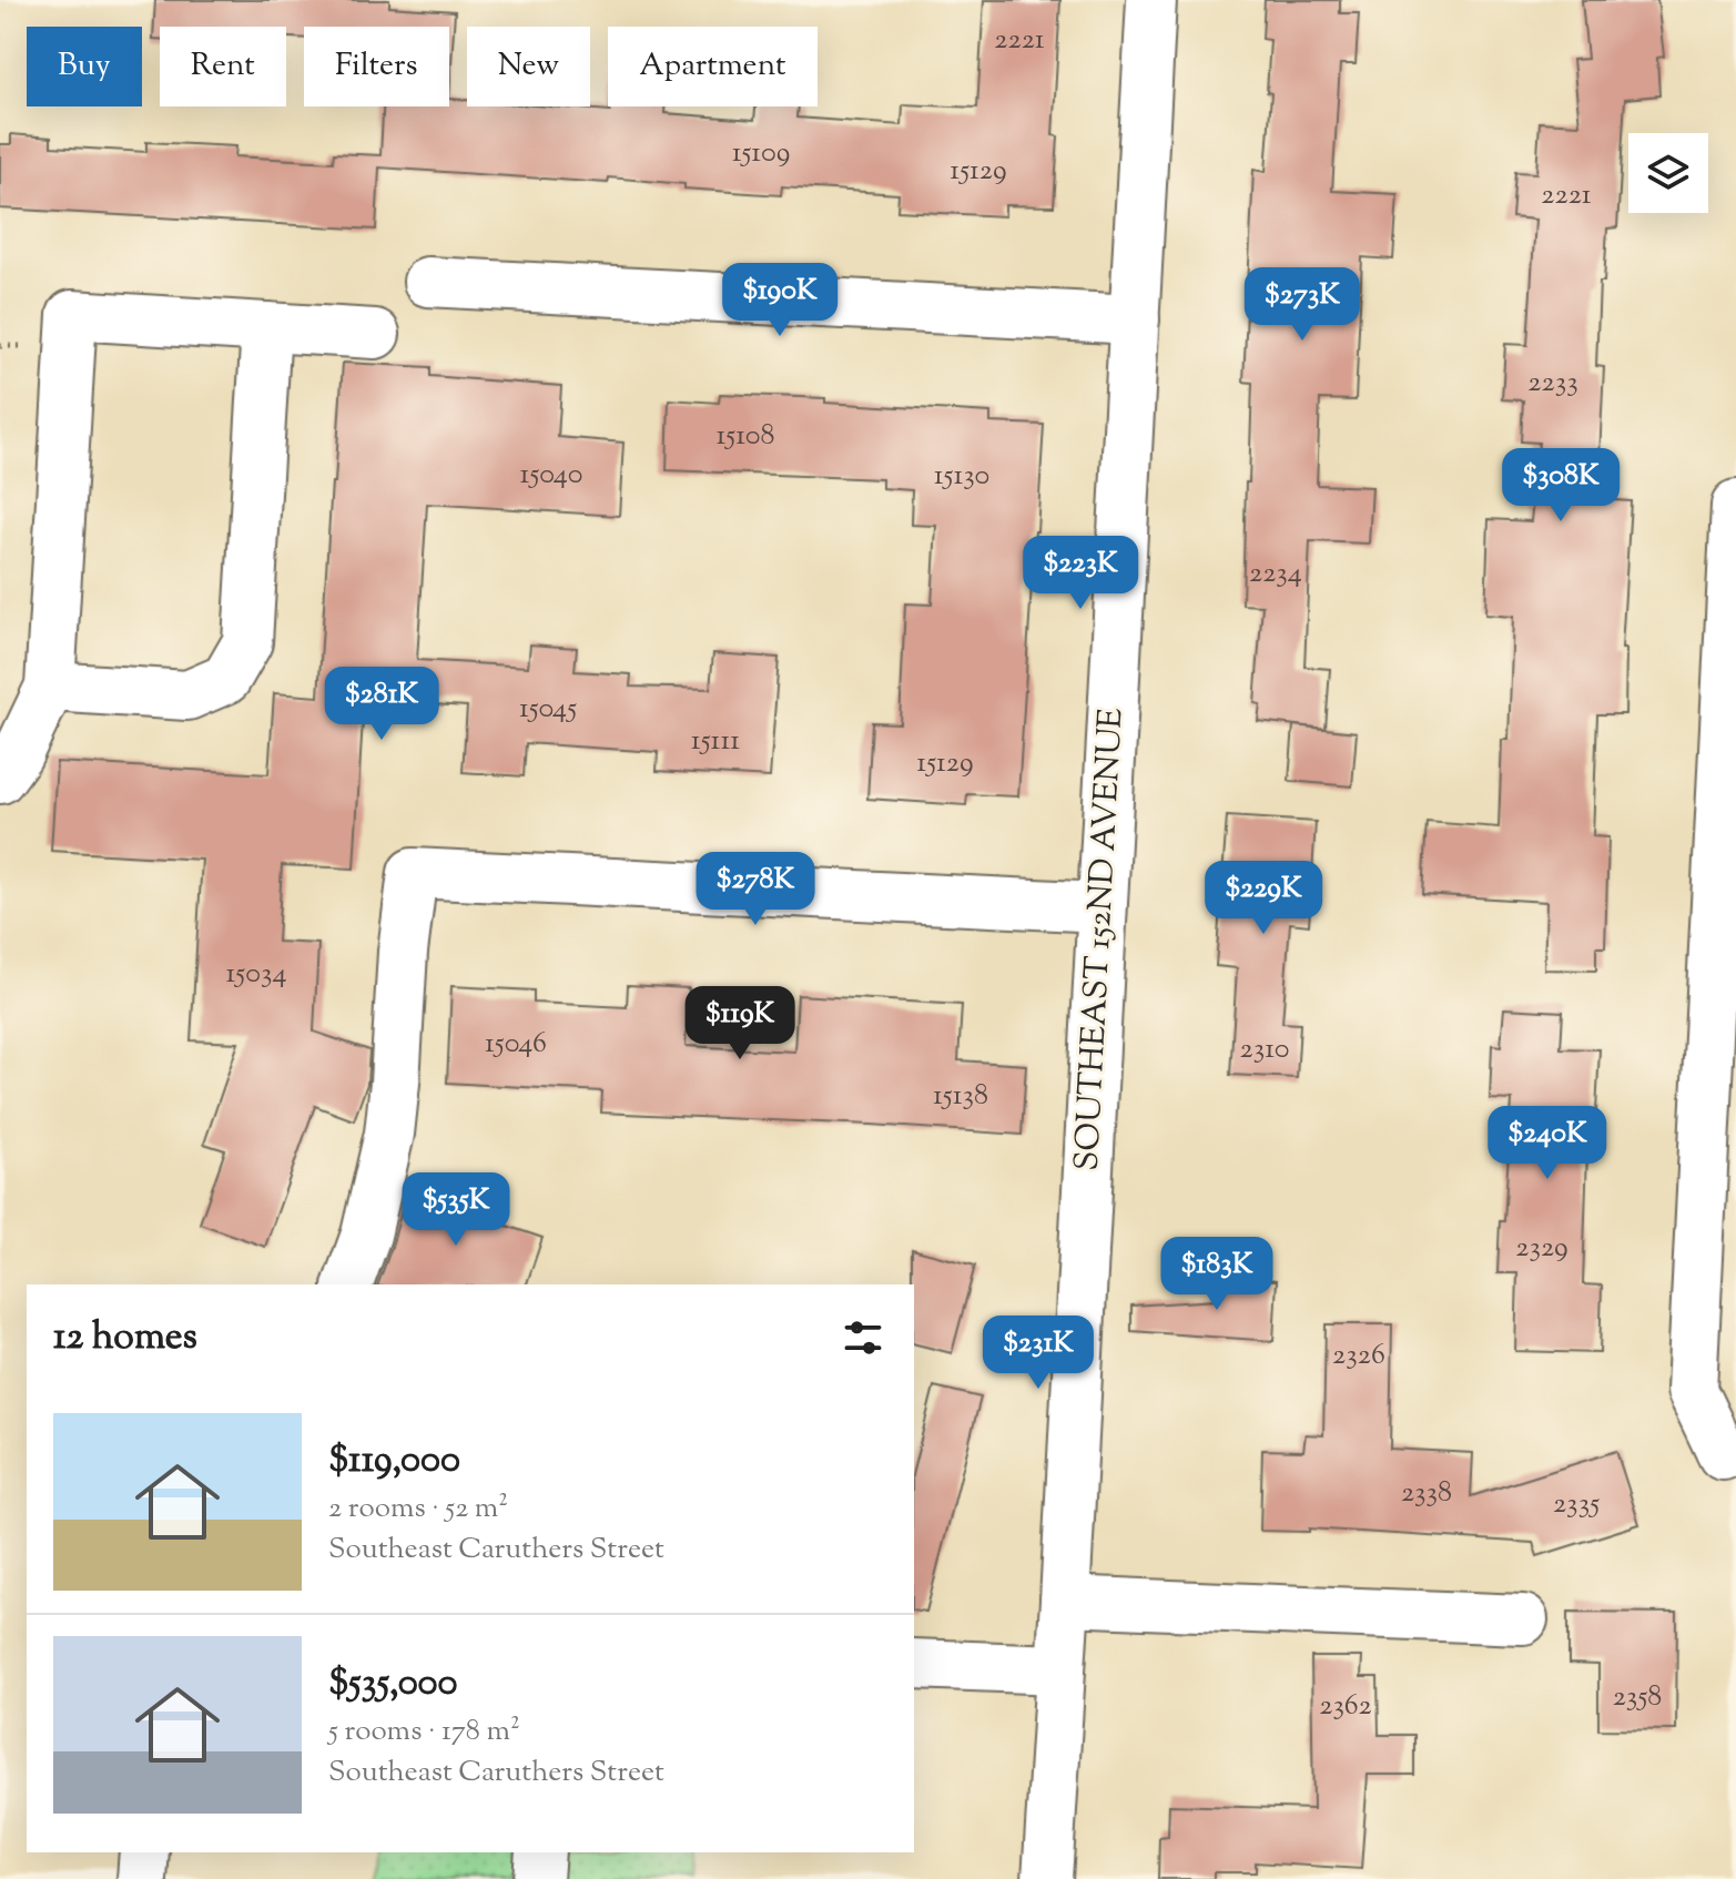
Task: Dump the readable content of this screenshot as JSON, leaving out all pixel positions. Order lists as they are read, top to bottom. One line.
{"streets":{"street":["SOUTHEAST 152ND AVENUE"]},"house_numbers":["2221","15109","15129","2221","2233","15108","15040","15130","2234","15045","15111","15129","15034","15046","2310","15138","2329","2326","2338","2335","2358","2362"],"page":{"chip":["Buy","Rent","Filters","New","Apartment"],"price":["$190K","$273K","$308K","$223K","$281K","$278K","$229K","$119K","$240K","$535K","$183K","$231K"],"heading":"12 homes","list":[{"name":"$119,000","note":"2 rooms · 52 m² · Southeast Caruthers Street"},{"name":"$535,000","note":"5 rooms · 178 m² · Southeast Caruthers Street"}]}}
